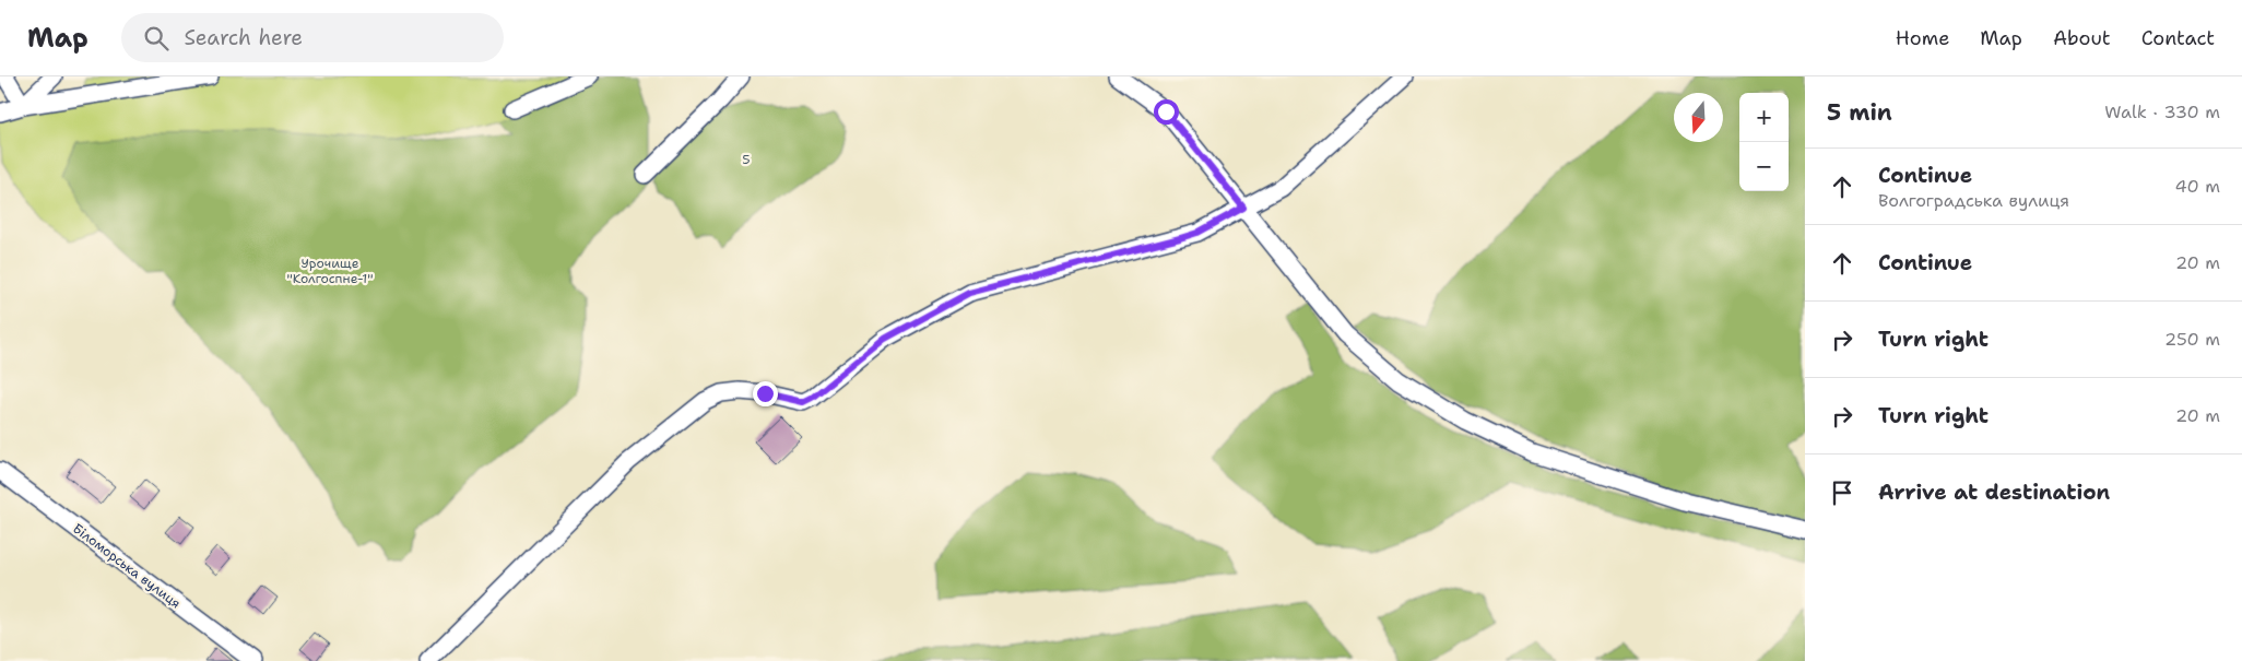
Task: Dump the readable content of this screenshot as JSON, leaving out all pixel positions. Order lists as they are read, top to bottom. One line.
{"streets":{"street":["Біломорська вулиця"]},"parks":["5","Урочище \"Колгоспне-1\""],"north":"bottom","page":{"header":"Map","search":"Search here","nav":["Home","Map","About","Contact"],"heading":["5 min","Walk · 330 m"],"map_buttons":["+","−"],"list":[["Continue","Волгоградська вулиця","40 m"],["Continue","20 m"],["Turn right","250 m"],["Turn right","20 m"],"Arrive at destination"]}}
